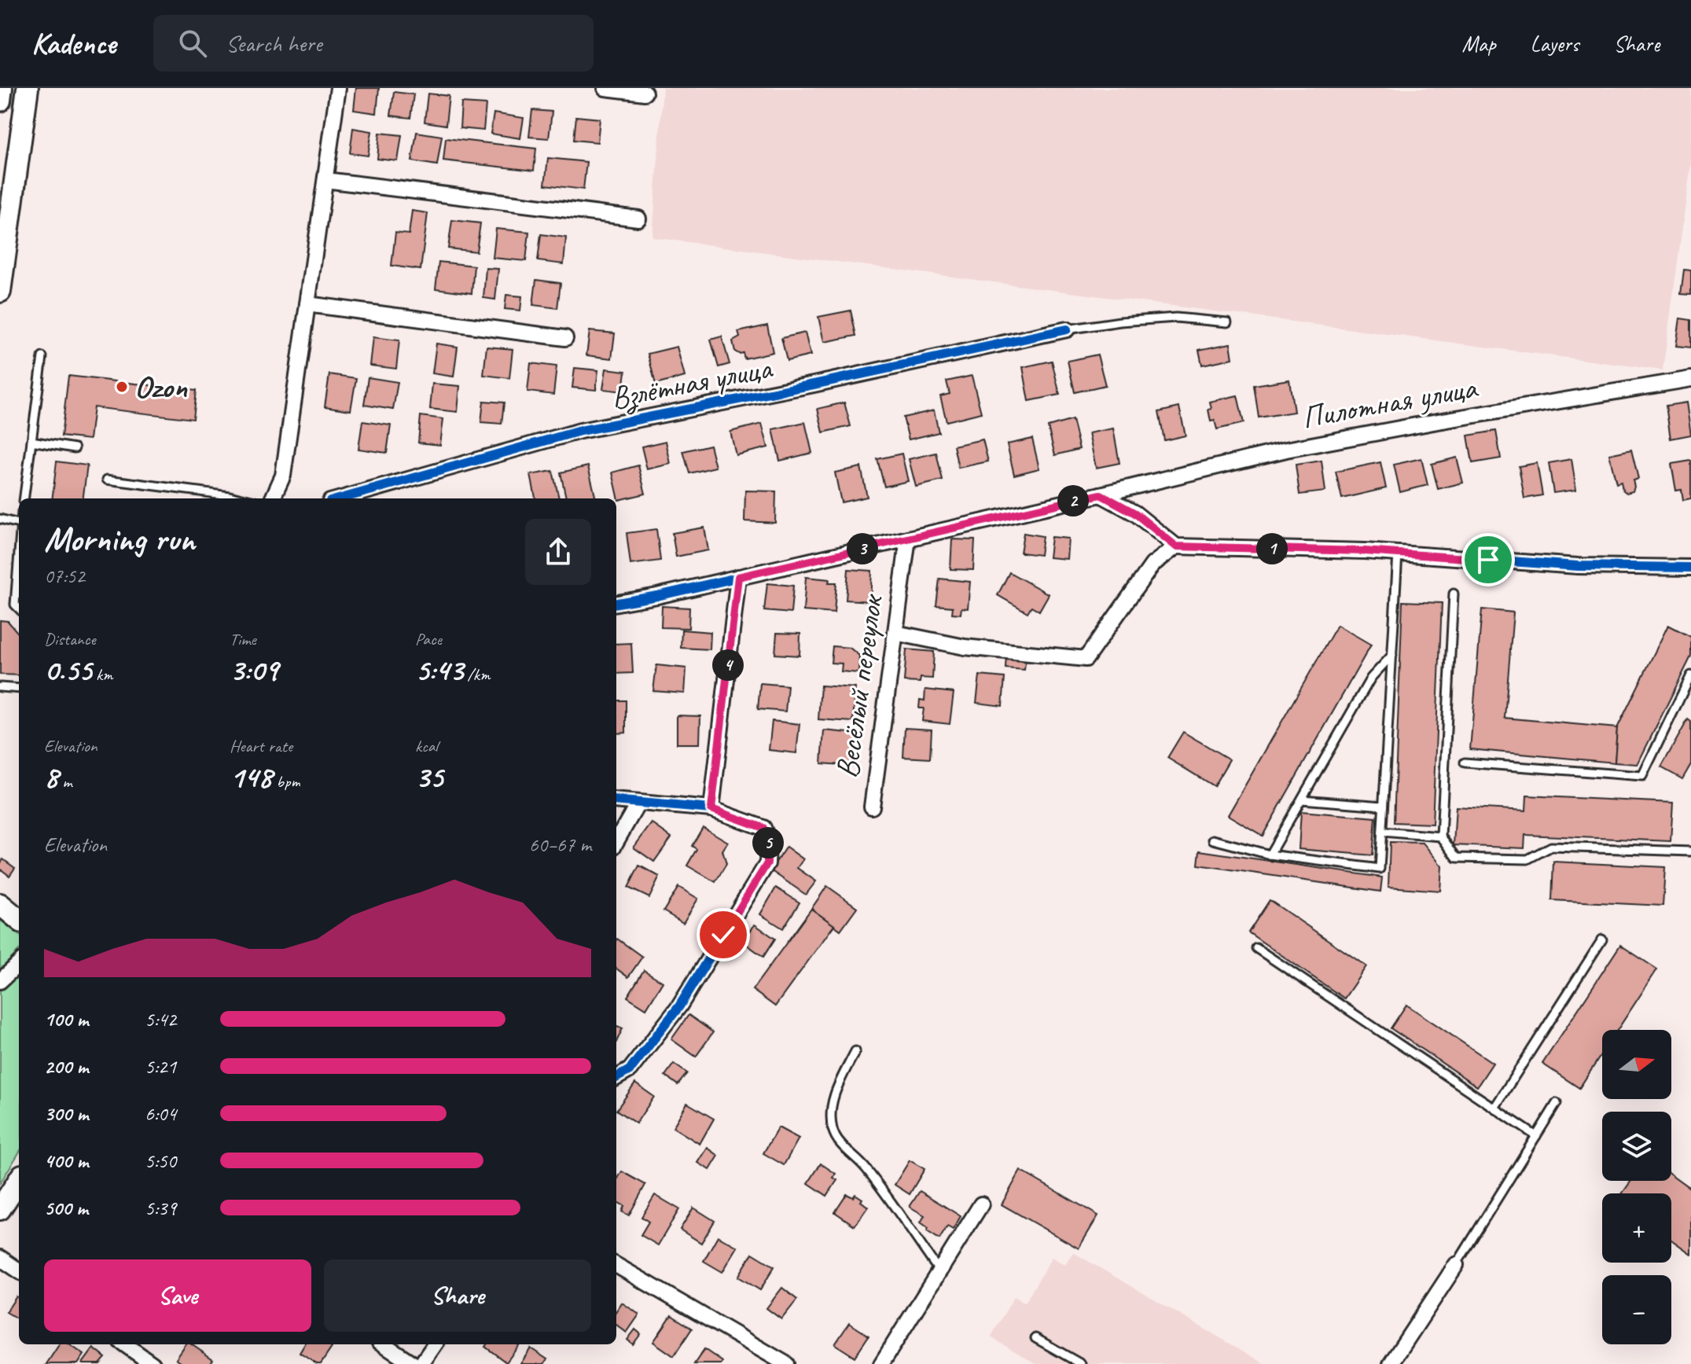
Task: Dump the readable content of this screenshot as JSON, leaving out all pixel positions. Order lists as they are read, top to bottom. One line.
{"streets":{"street":["Взлётная улица","Пилотная улица","Весёлый переулок"]},"crossings":[["Пилотная улица","Весёлый переулок"]],"places":["Ozon"],"north":"right","page":{"header":"Kadence","search":"Search here","nav":["Map","Layers","Share"],"pins":["2","1","3","4","5"],"heading":["Morning run","07:52"],"stats":[["Distance","0.55 km"],["Time","3:09"],["Pace","5:43 /km"],["Elevation","8 m"],["Heart rate","148 bpm"],["kcal","35"]],"chart":["Elevation","60–67 m"],"list":[{"name":"100 m","note":"5:42"},{"name":"200 m","note":"5:21"},{"name":"300 m","note":"6:04"},{"name":"400 m","note":"5:50"},{"name":"500 m","note":"5:39"}],"map_buttons":["+","−"],"buttons":["Save","Share"]}}
